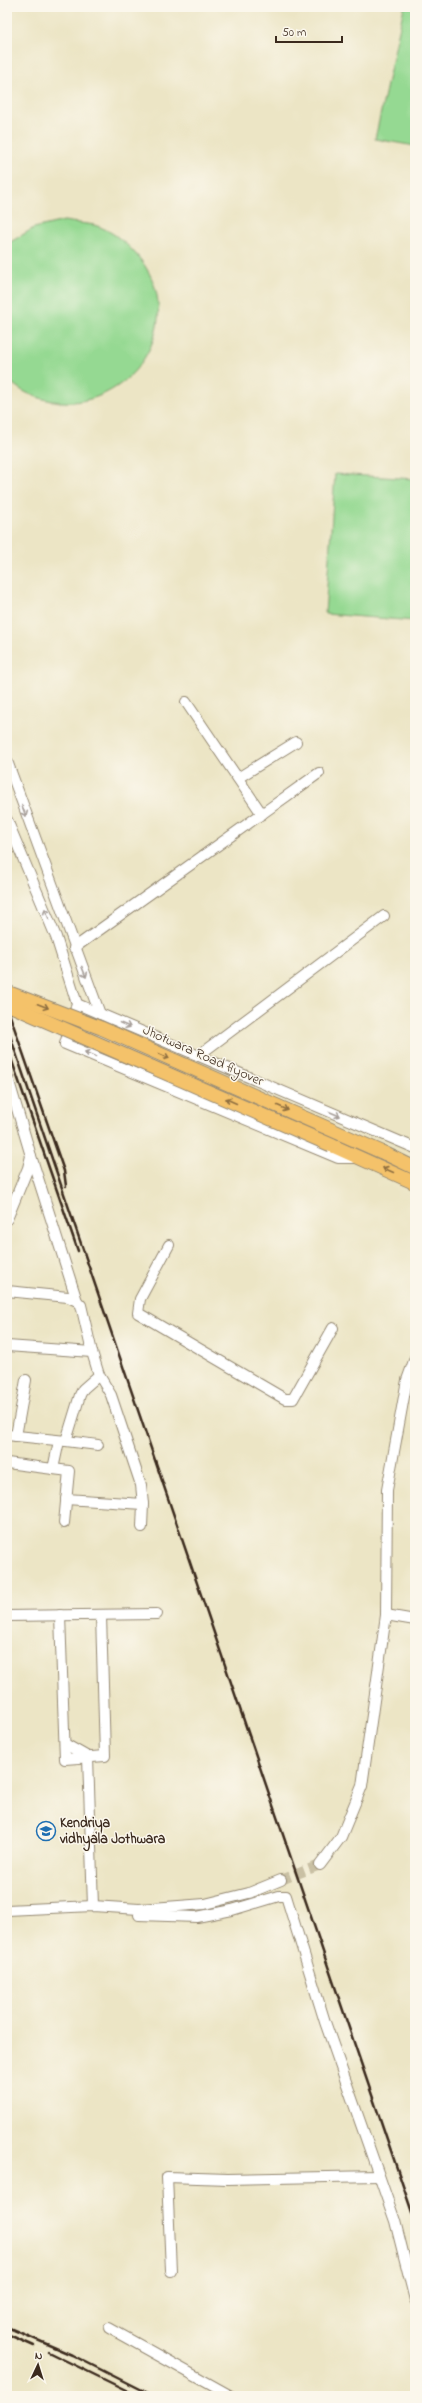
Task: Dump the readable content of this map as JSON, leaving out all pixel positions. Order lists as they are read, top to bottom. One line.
{"streets":{"main road":["Jhotwara Road flyover"]},"places":{"school or university":["Kendriya vidhyala Jothwara"]},"scale_bar":"50 m","north":"top"}
